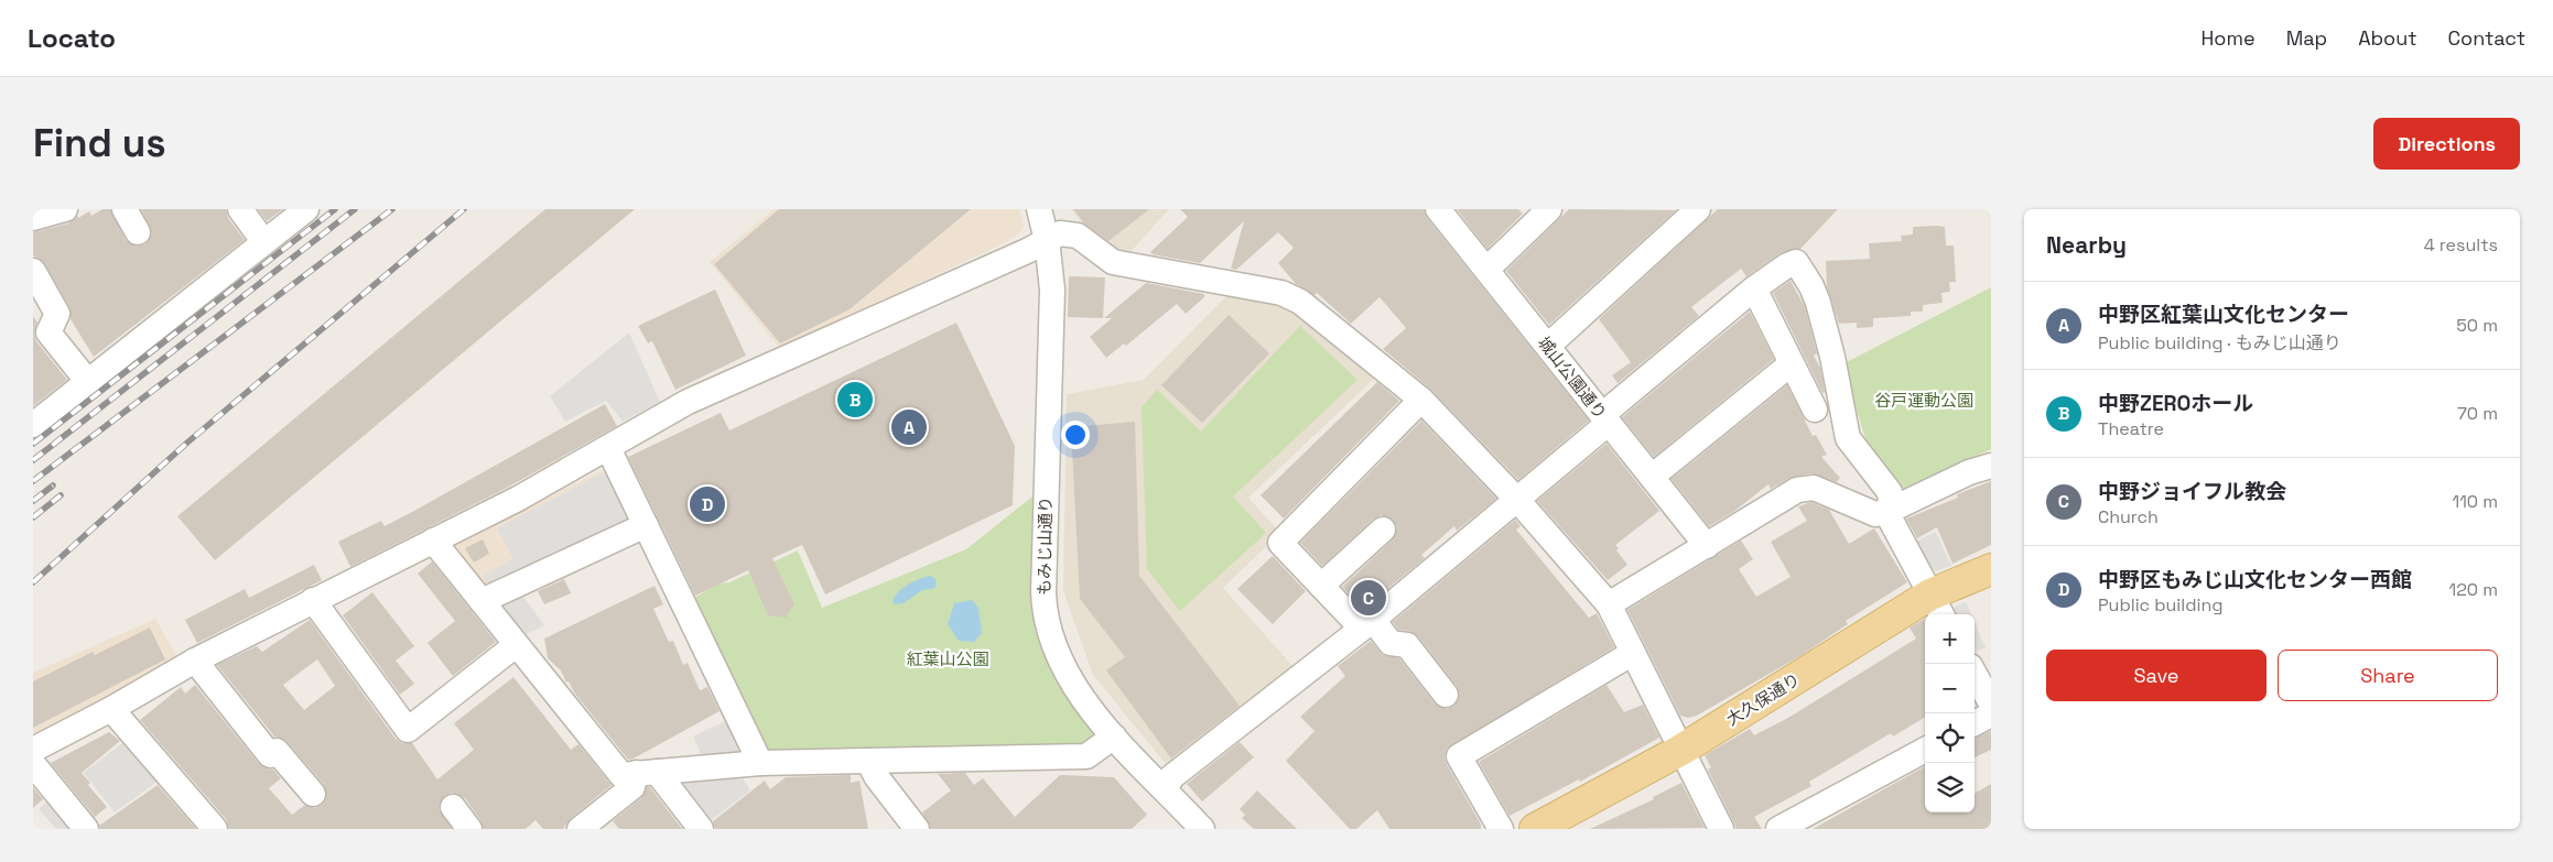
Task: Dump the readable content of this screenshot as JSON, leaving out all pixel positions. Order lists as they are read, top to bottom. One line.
{"streets":{"main road":["大久保通り"],"street":["城山公園通り","もみじ山通り"]},"parks":["谷戸運動公園","紅葉山公園"],"page":{"header":"Locato","nav":["Home","Map","About","Contact"],"buttons":["Directions",["Save","Share"]],"title":"Find us","heading":["Nearby","4 results"],"list":[{"mark":"A","name":"中野区紅葉山文化センター","note":"Public building · もみじ山通り","value":"50 m"},{"mark":"B","name":"中野ZEROホール","note":"Theatre","value":"70 m"},{"mark":"C","name":"中野ジョイフル教会","note":"Church","value":"110 m"},{"mark":"D","name":"中野区もみじ山文化センター西館","note":"Public building","value":"120 m"}],"pins":["B","A","D","C"],"map_buttons":["+","−"]}}
